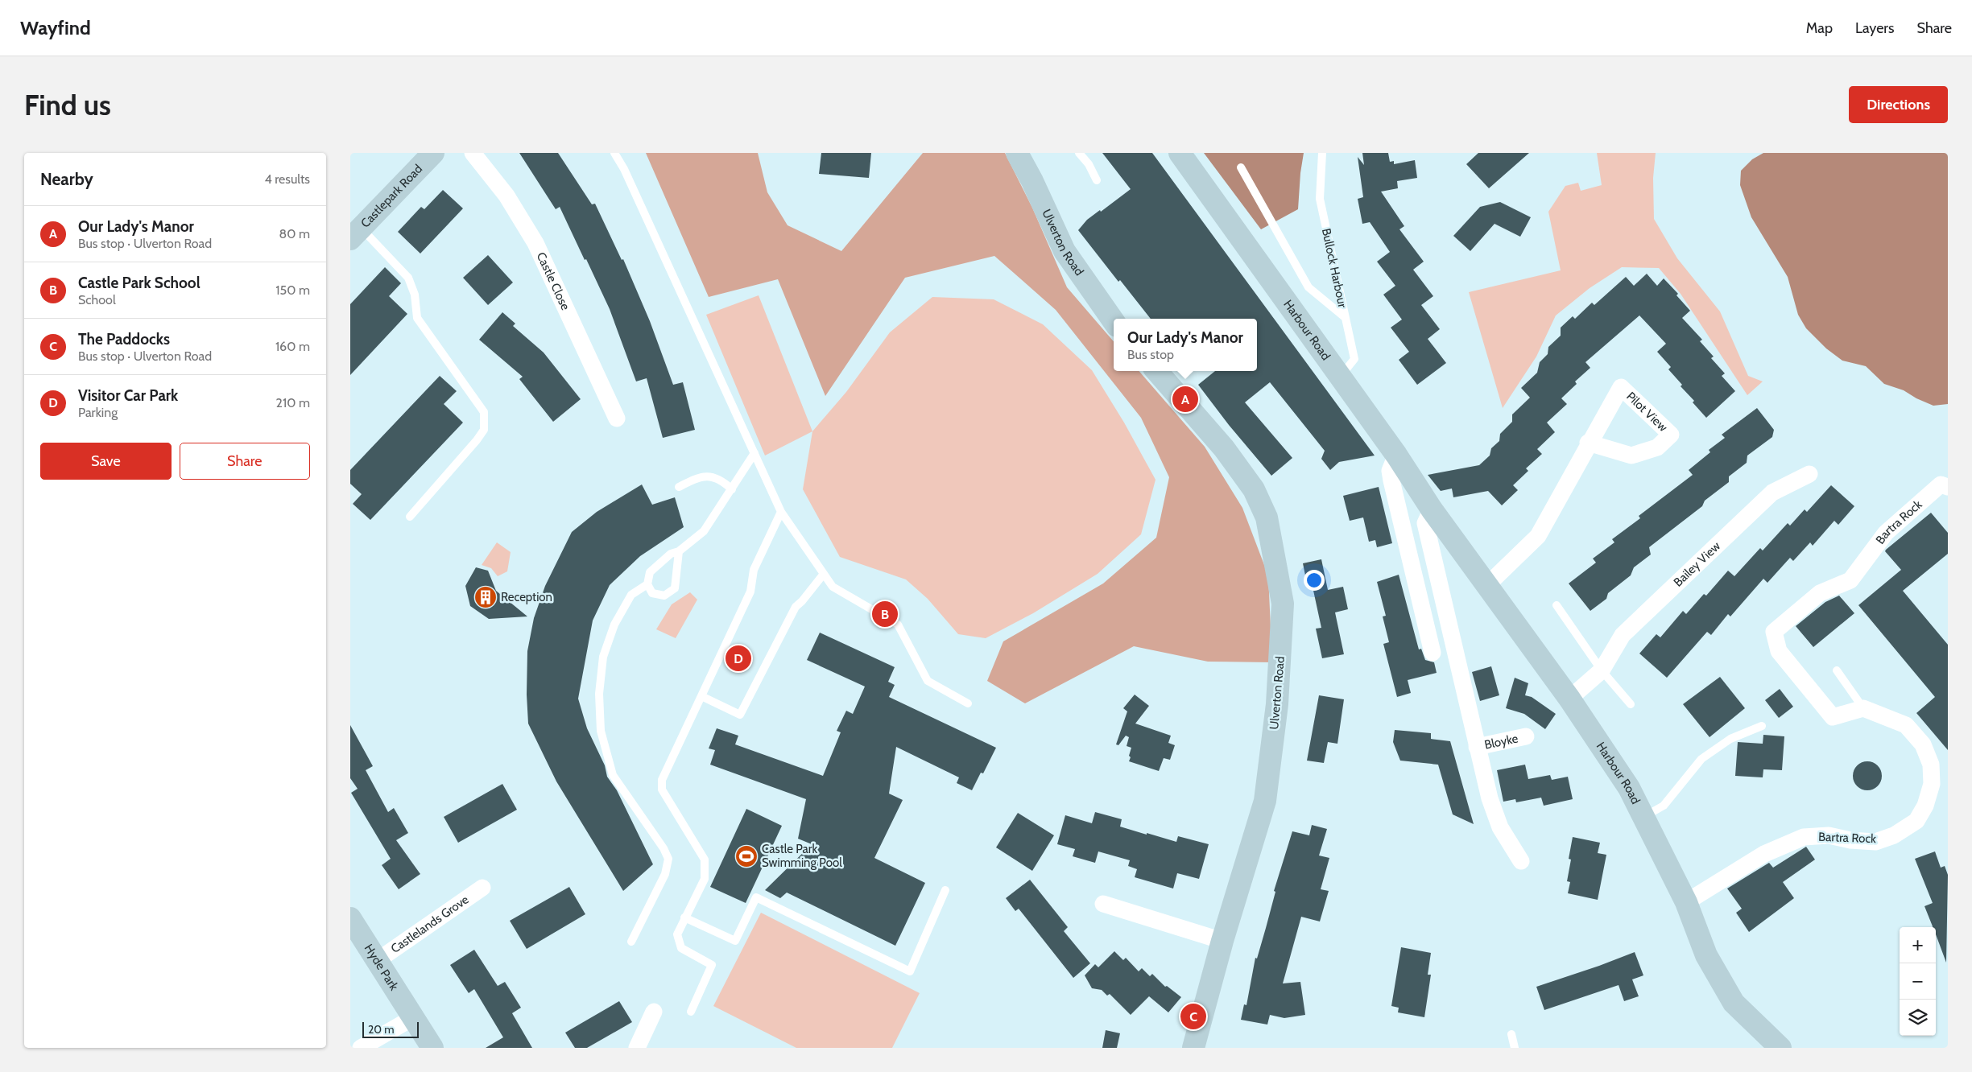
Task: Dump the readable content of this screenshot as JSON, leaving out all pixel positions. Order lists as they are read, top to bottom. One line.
{"streets":{"street":["Castlepark Road","Ulverton Road","Castle Close","Harbour Road","Pilot View","Bartra Rock","Bailey View","Bloyke","Castlelands Grove","Hyde Park"],"lane":["Bullock Harbour"]},"crossings":[["Bullock Harbour","Harbour Road"],["Harbour Road","Pilot View"],["Harbour Road","Bartra Rock"],["Harbour Road","Bailey View"],["Castlelands Grove","Hyde Park"]],"places":{"building":["Reception"],"sports":["Castle Park Swimming Pool"]},"scale_bar":"20 m","page":{"header":"Wayfind","nav":["Map","Layers","Share"],"buttons":["Directions",["Save","Share"]],"title":"Find us","heading":["Nearby","4 results"],"list":[{"mark":"A","name":"Our Lady's Manor","note":"Bus stop · Ulverton Road","value":"80 m"},{"mark":"B","name":"Castle Park School","note":"School","value":"150 m"},{"mark":"C","name":"The Paddocks","note":"Bus stop · Ulverton Road","value":"160 m"},{"mark":"D","name":"Visitor Car Park","note":"Parking","value":"210 m"}],"popup":["Our Lady's Manor","Bus stop"],"pins":["A","B","D","C"],"map_buttons":["+","−"],"scale":"20 m"}}
